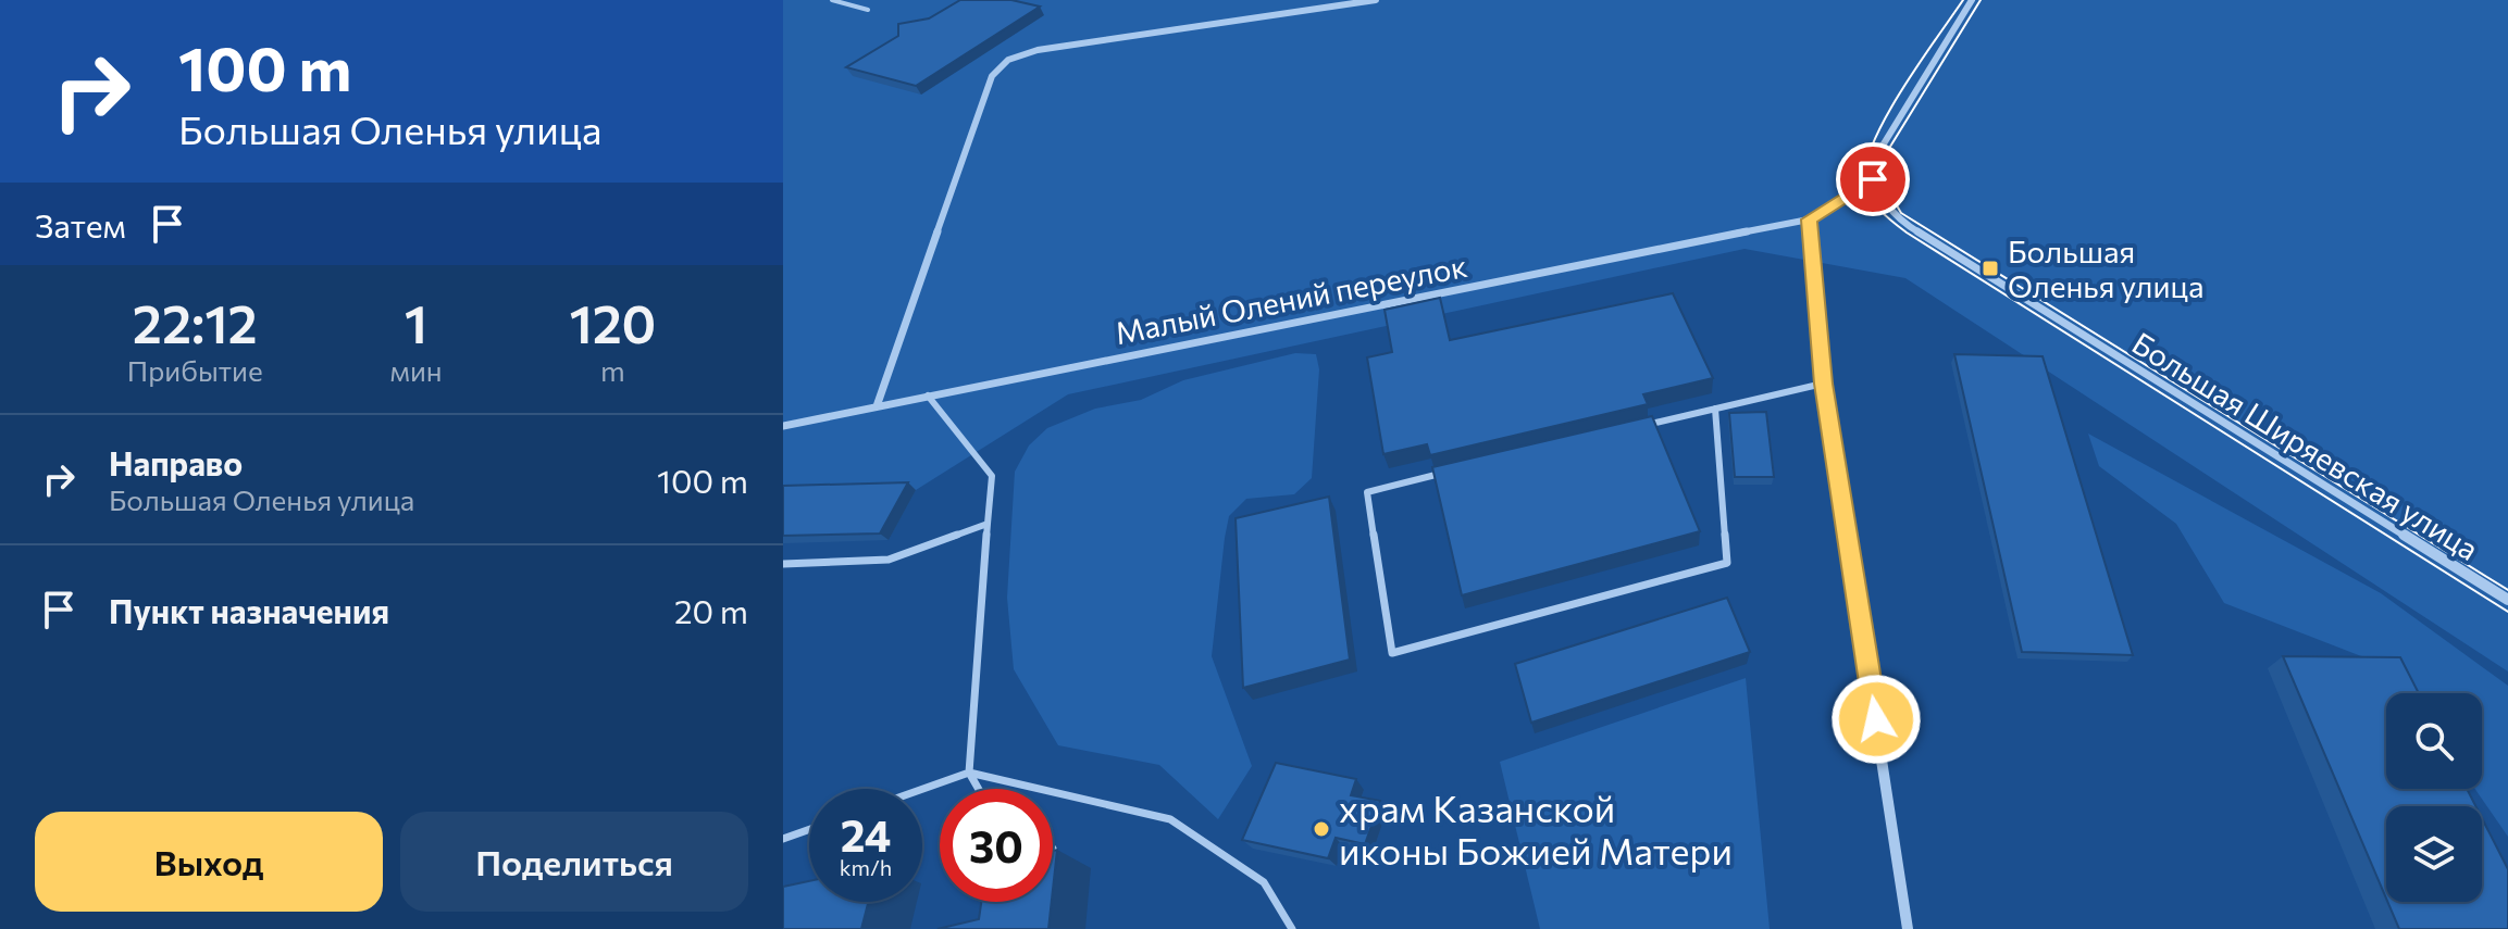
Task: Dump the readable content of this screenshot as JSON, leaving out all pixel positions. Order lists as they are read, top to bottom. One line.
{"streets":{"street":["Малый Олений переулок","Большая Ширяевская улица"]},"places":{"transit":["Большая Оленья улица"],"other":["храм Казанской иконы Божией Матери"]},"page":{"turn":["100 m","Большая Оленья улица"],"then":"Затем","eta":["22:12","Прибытие","1","мин","120","m"],"list":[{"name":"Направо","note":"Большая Оленья улица","value":"100 m"},{"name":"Пункт назначения","value":"20 m"}],"speed":"24 km/h","limit":"30","buttons":["Выход","Поделиться"]}}
